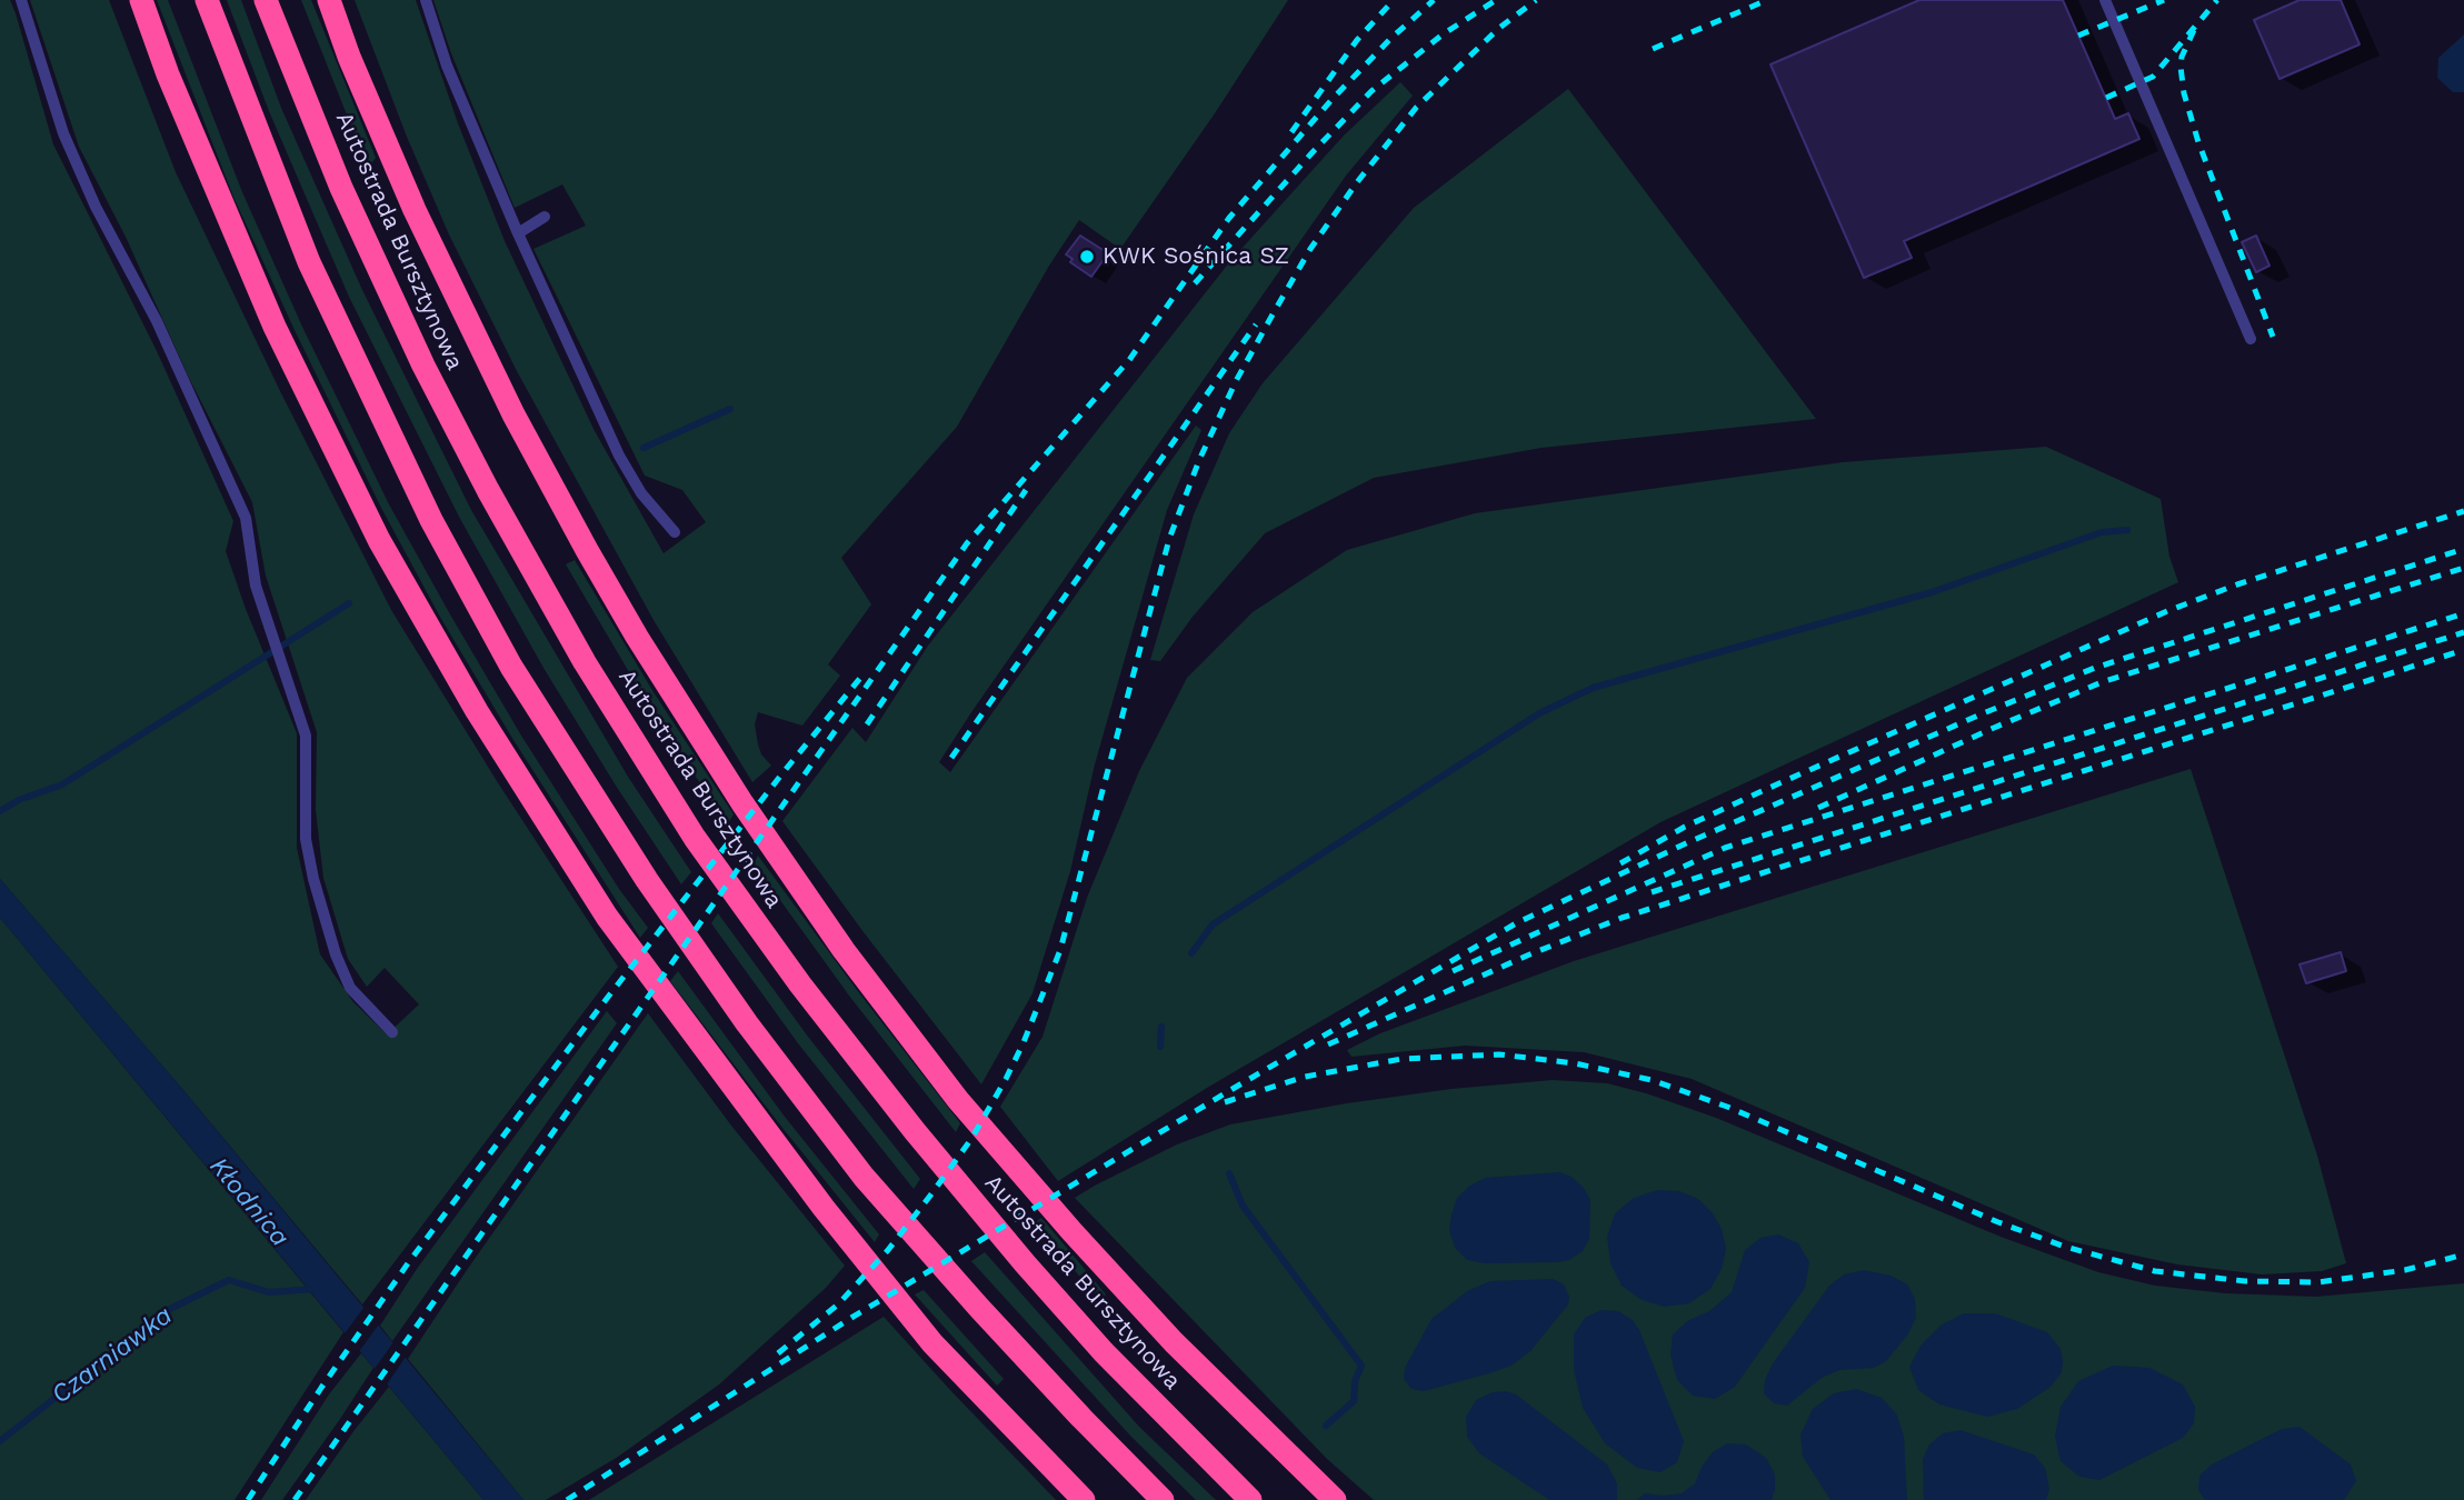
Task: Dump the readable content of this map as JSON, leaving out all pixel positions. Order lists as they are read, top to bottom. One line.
{"streets":{"highway":["Autostrada Bursztynowa"]},"water":["Kłodnica","Czarniawka"],"places":["KWK Sośnica SZ"]}
